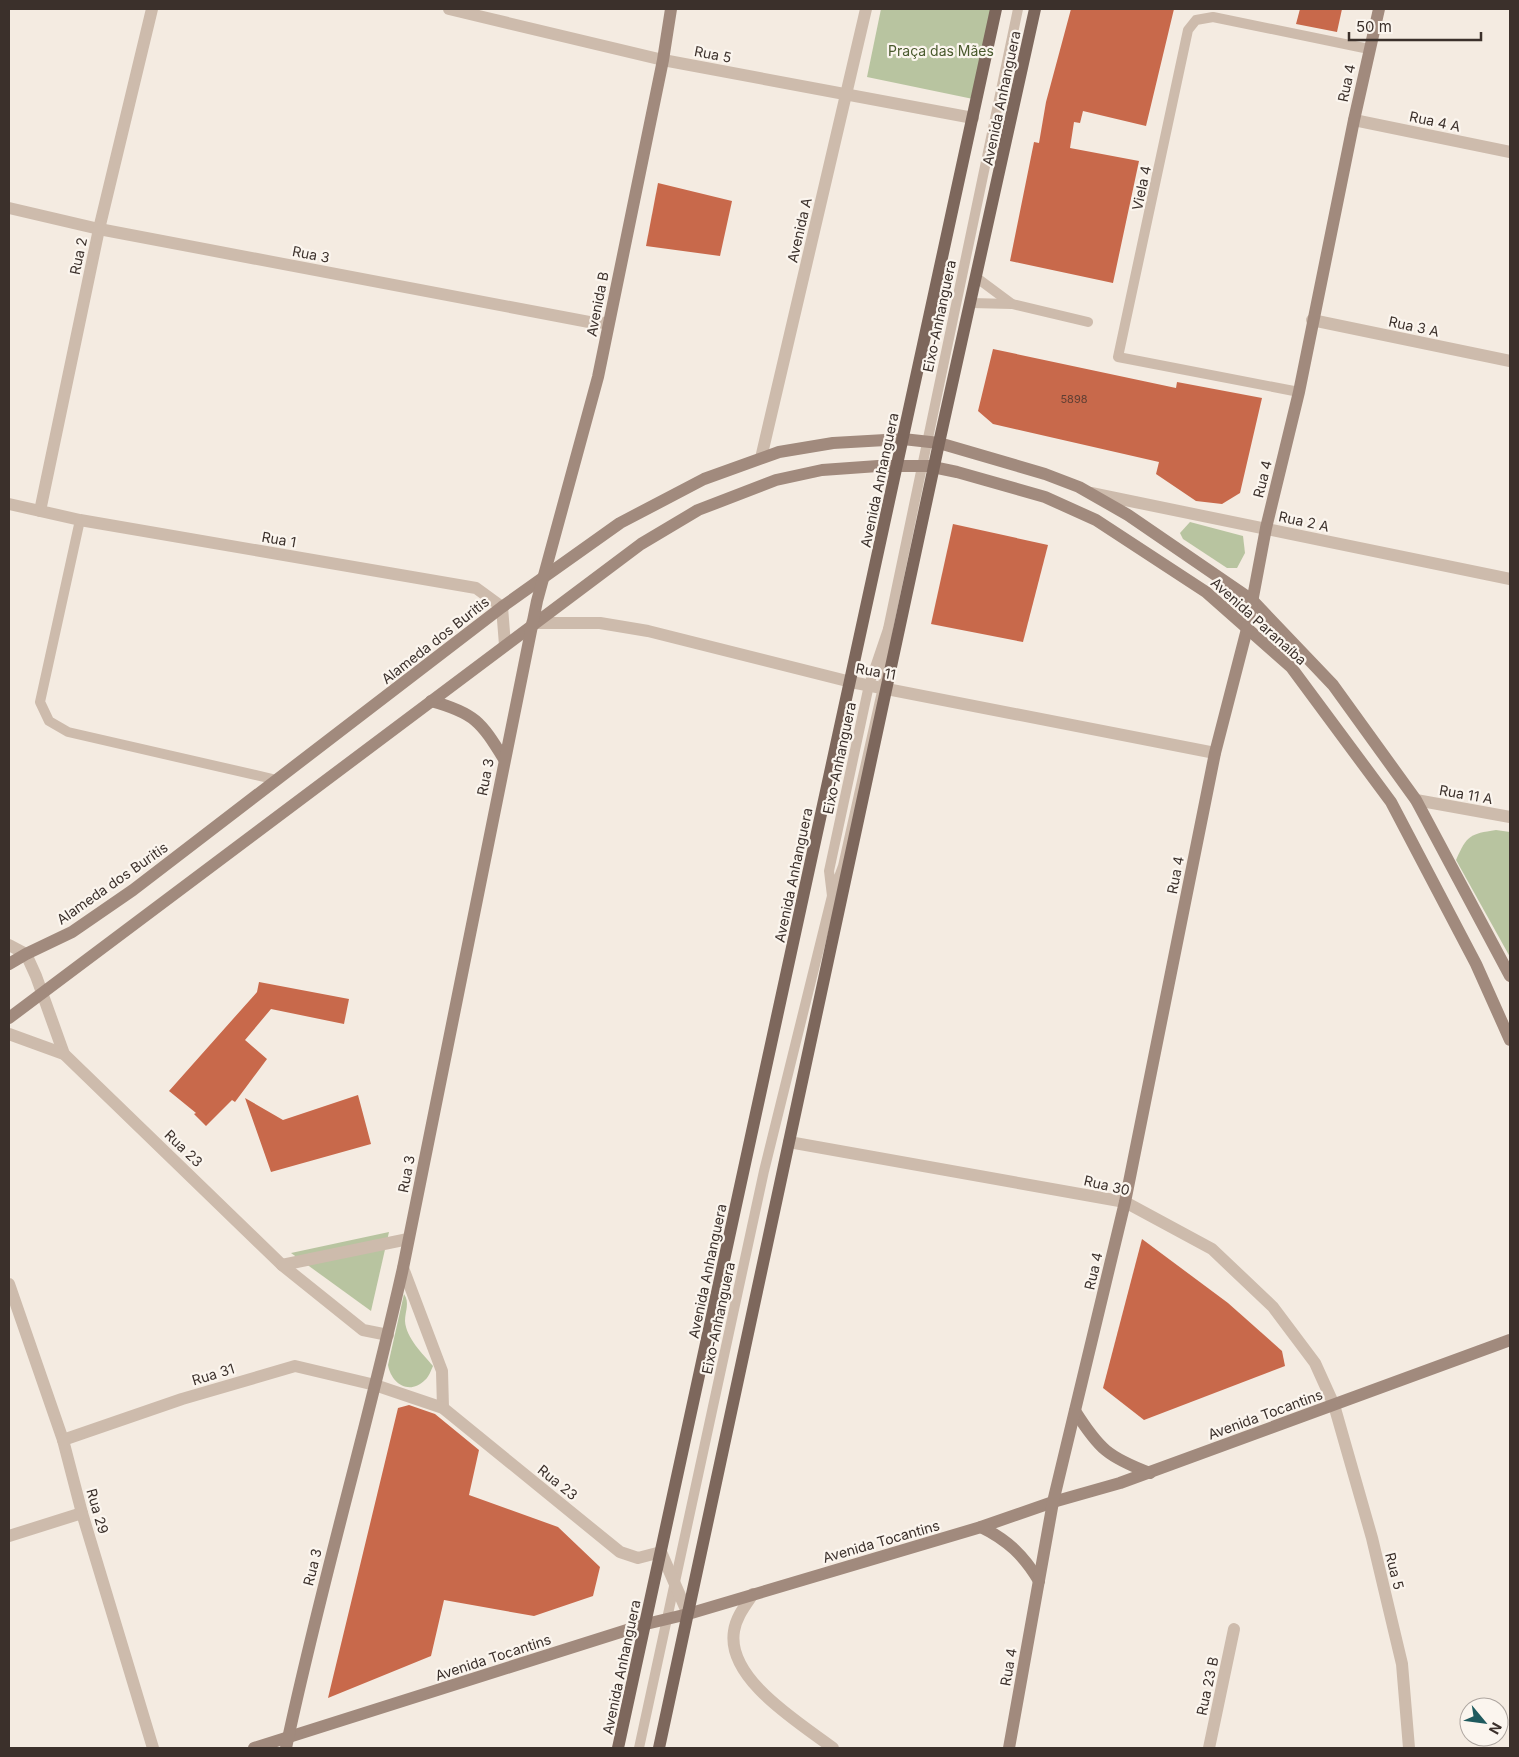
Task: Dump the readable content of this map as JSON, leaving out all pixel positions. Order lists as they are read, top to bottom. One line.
{"streets":{"main road":["Rua 4","Avenida Anhanguera","Rua 3","Avenida B","Avenida Paranaíba","Alameda dos Buritis","Avenida Tocantins"],"street":["Rua 5","Rua 4 A","Avenida A","Rua 2","Rua 3 A","Rua 2 A","Rua 1","Rua 11","Rua 11 A","Rua 23","Rua 30","Rua 31","Rua 29","Rua 23 B"],"lane":["Viela 4","Eixo-Anhanguera"]},"crossings":[["Rua 5","Avenida Anhanguera"],["Rua 5","Avenida A"],["Rua 5","Avenida B"],["Rua 5","Rua 30"],["Rua 5","Avenida Tocantins"],["Rua 4","Rua 4 A"],["Rua 4","Viela 4"],["Rua 4","Rua 3 A"],["Rua 4","Rua 2 A"],["Rua 4","Avenida Paranaíba"],["Rua 4","Rua 11"],["Rua 4","Rua 30"],["Rua 4","Avenida Tocantins"],["Avenida Anhanguera","Eixo-Anhanguera"],["Avenida Anhanguera","Avenida Paranaíba"],["Avenida Anhanguera","Alameda dos Buritis"],["Avenida Anhanguera","Rua 11"],["Avenida Anhanguera","Rua 23"],["Avenida Anhanguera","Rua 30"],["Avenida Anhanguera","Avenida Tocantins"],["Avenida A","Alameda dos Buritis"],["Rua 3","Rua 2"],["Rua 3","Avenida B"],["Rua 3","Rua 11"],["Rua 3","Rua 23"],["Rua 3","Rua 31"],["Rua 3","Avenida Tocantins"],["Rua 2","Rua 1"],["Avenida B","Alameda dos Buritis"],["Eixo-Anhanguera","Avenida Paranaíba"],["Eixo-Anhanguera","Rua 11"],["Eixo-Anhanguera","Avenida Tocantins"],["Rua 2 A","Avenida Paranaíba"],["Rua 1","Alameda dos Buritis"],["Avenida Paranaíba","Alameda dos Buritis"],["Avenida Paranaíba","Rua 11 A"],["Rua 23","Rua 31"],["Rua 30","Avenida Tocantins"],["Rua 31","Rua 29"]],"parks":["Praça das Mães"],"house_numbers":["5898"],"scale_bar":"50 m","north":"bottom right"}
